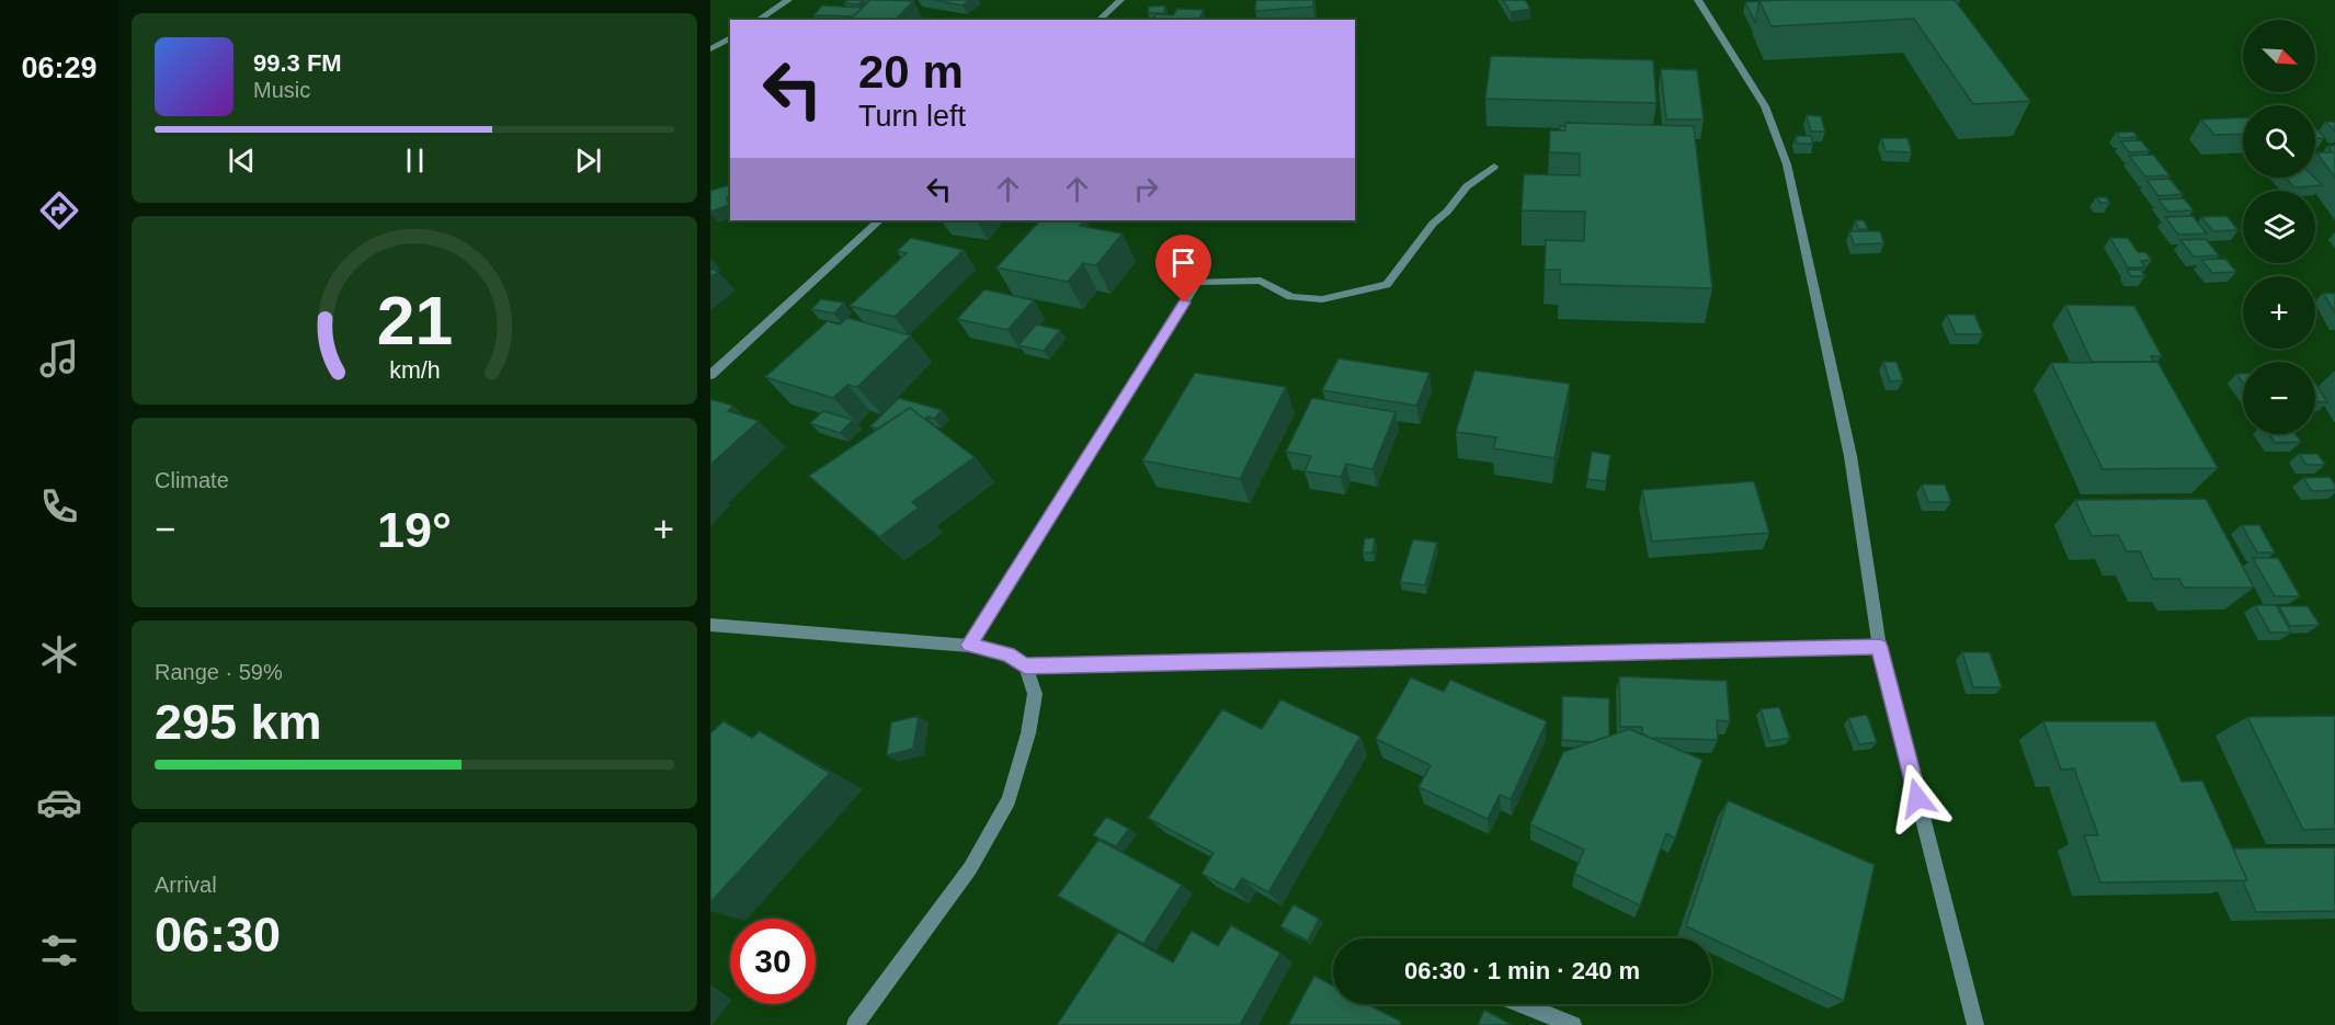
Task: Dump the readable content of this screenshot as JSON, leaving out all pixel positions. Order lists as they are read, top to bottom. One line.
{"north":"bottom right","page":{"tabs":"06:29","map_buttons":["+","−"],"turn":["20 m","Turn left"],"song":["99.3 FM","Music"],"tile":["Climate",["Range · 59%","295 km"],["Arrival","06:30"]],"heat":["−","19°","+"],"limit":"30","trip":"06:30 · 1 min · 240 m","gauge":["21","km/h"]}}
